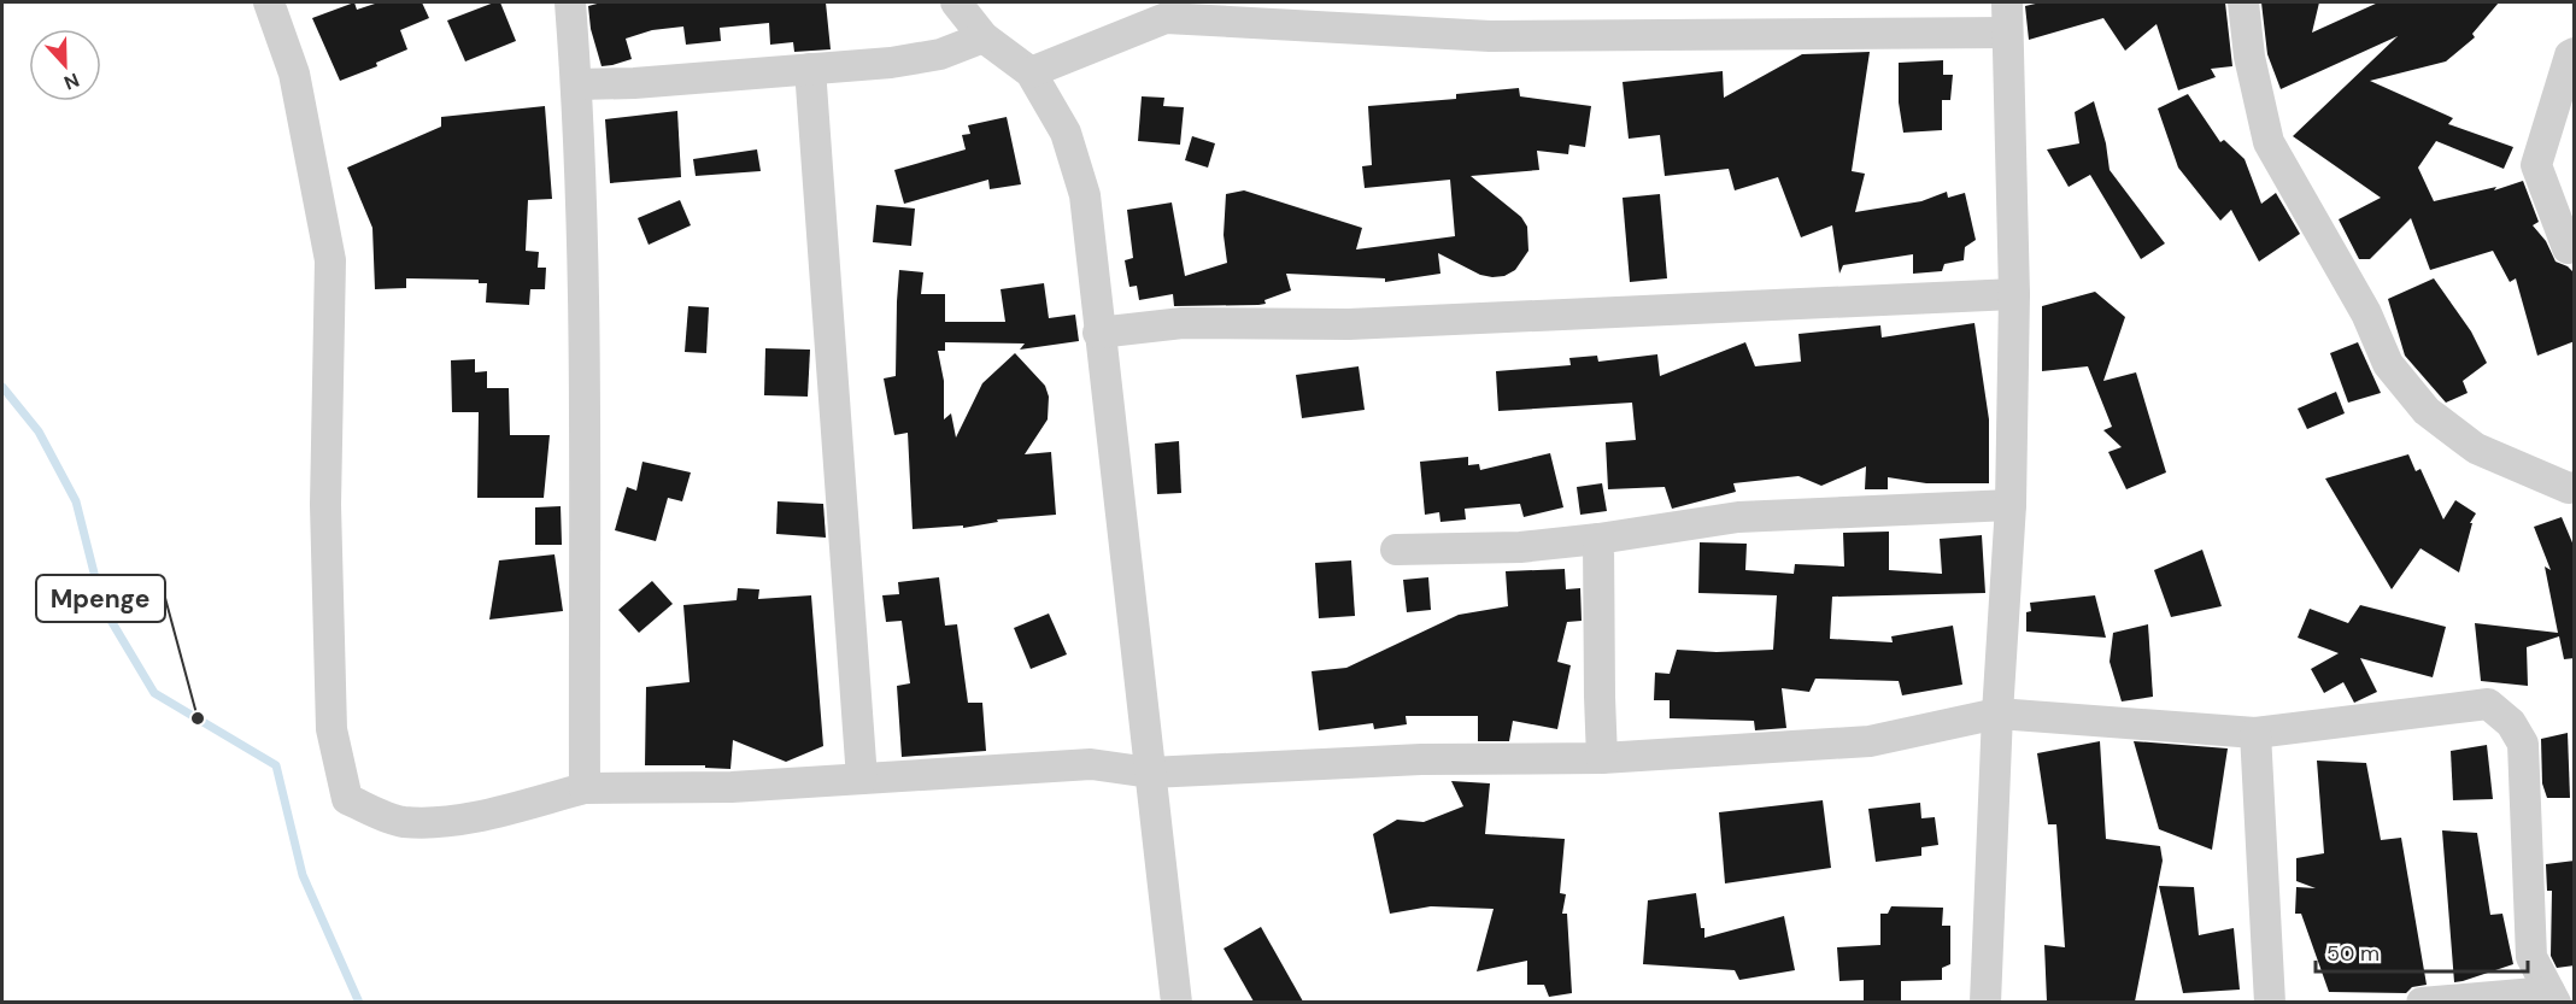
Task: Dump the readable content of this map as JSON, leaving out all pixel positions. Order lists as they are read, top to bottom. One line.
{"places":["Mpenge"],"scale_bar":"50 m","north":"bottom"}
